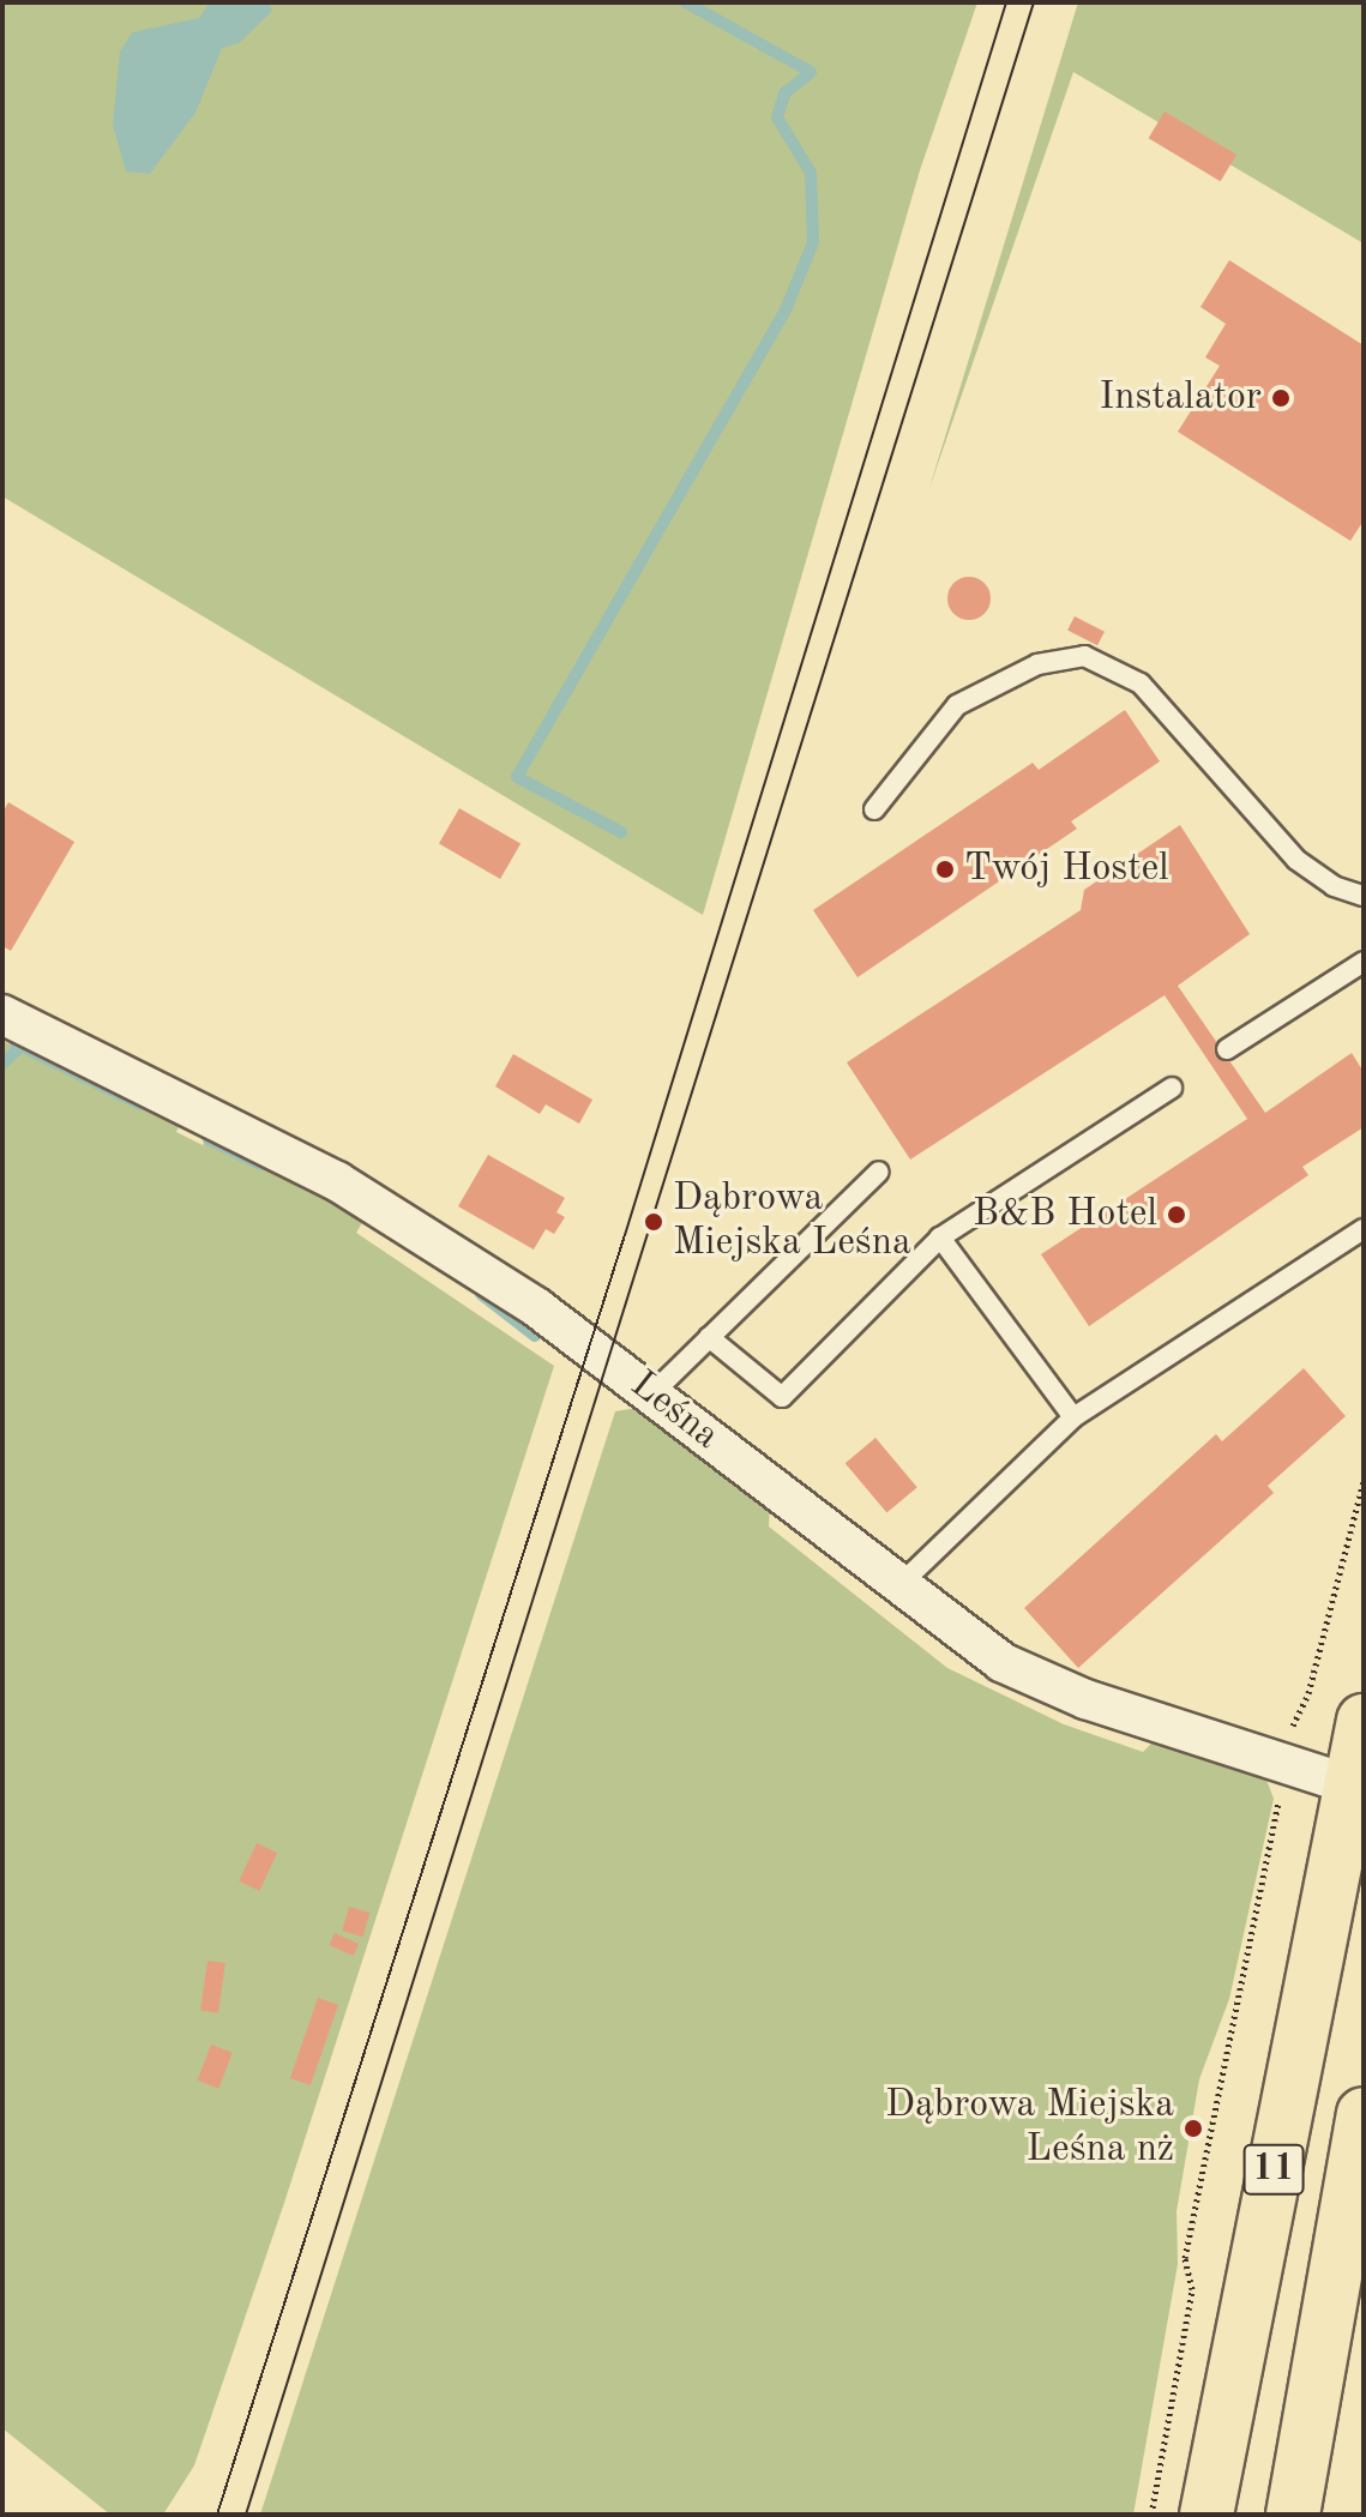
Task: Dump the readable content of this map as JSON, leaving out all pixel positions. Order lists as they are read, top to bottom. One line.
{"streets":{"main road":["11"],"street":["Leśna"]},"crossings":[["Leśna","11"]],"places":["Instalator","Twój Hostel","B&B Hotel","Dąbrowa Miejska Leśna","Dąbrowa Miejska Leśna nż"]}
